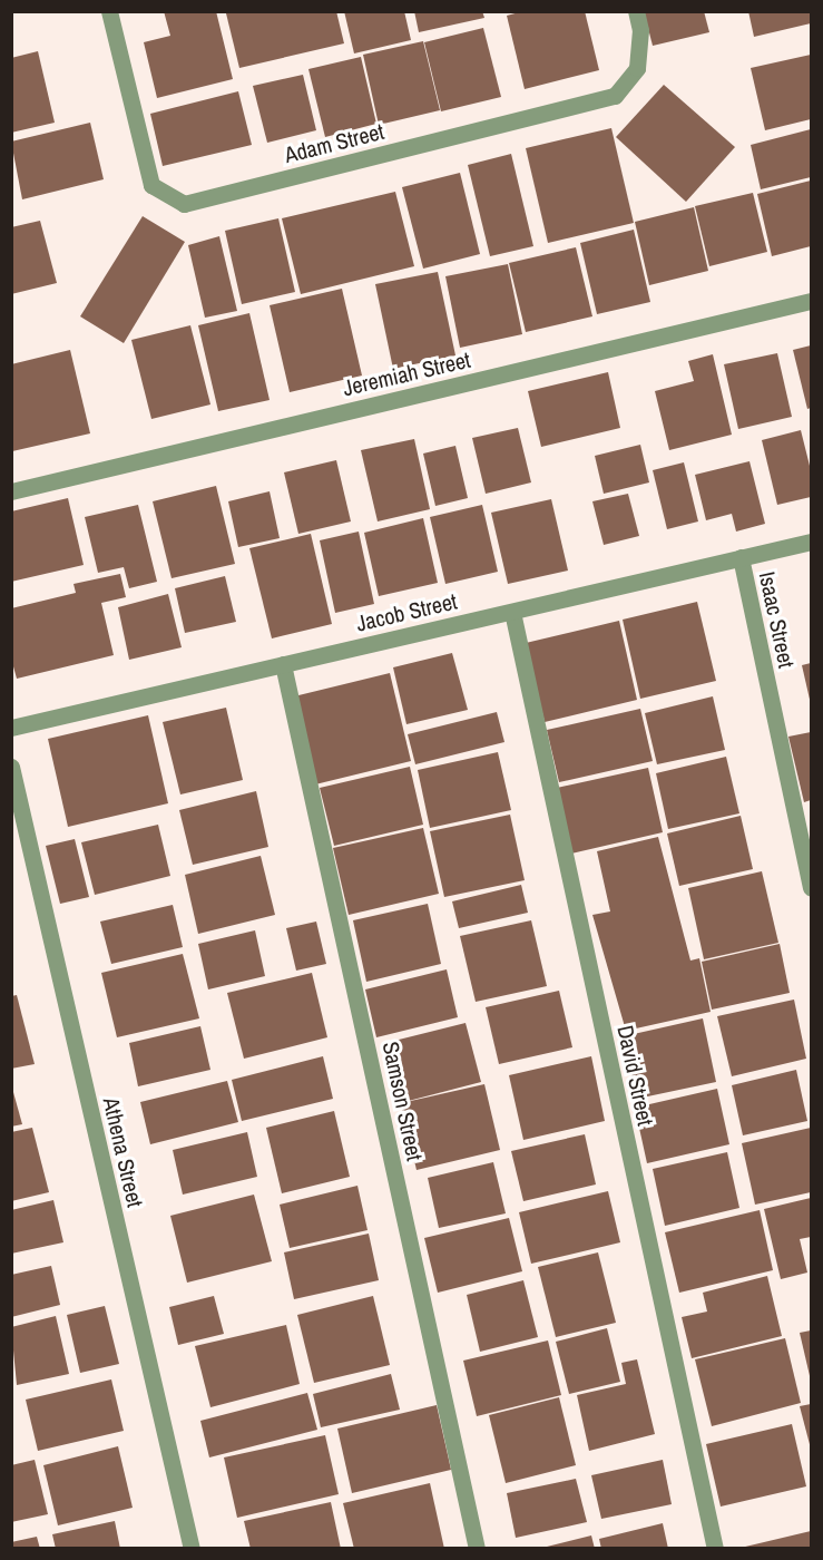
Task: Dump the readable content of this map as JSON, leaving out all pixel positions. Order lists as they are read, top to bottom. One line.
{"streets":{"street":["Adam Street","Jeremiah Street","Jacob Street","Isaac Street","David Street","Samson Street","Athena Street"]},"crossings":[["Jacob Street","Isaac Street"],["Jacob Street","David Street"],["Jacob Street","Samson Street"]]}
